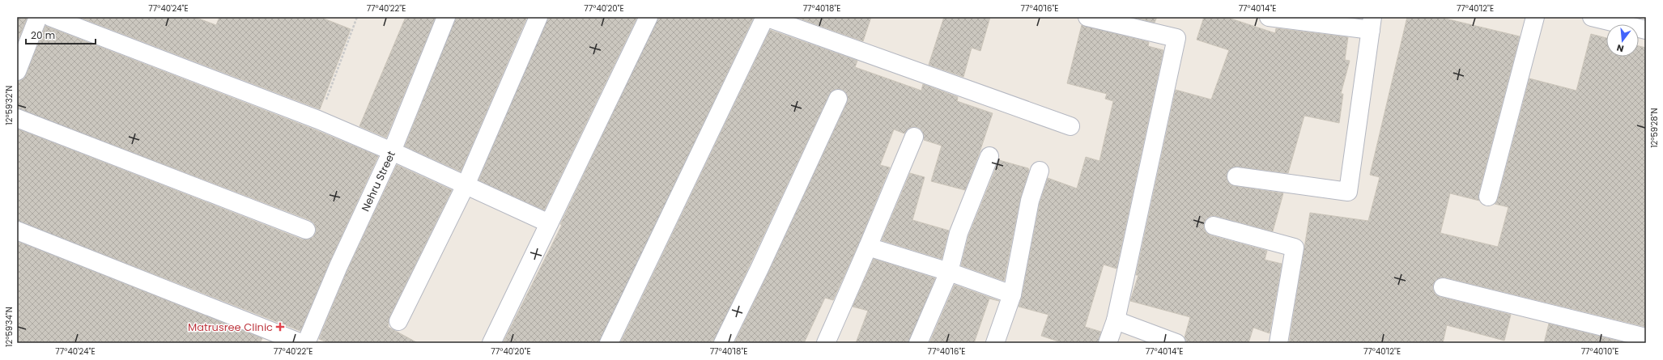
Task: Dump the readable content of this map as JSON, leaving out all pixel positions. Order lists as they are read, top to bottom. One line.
{"streets":{"street":["Nehru Street"]},"places":{"health":["Matrusree Clinic"]},"scale_bar":"20 m","north":"bottom","coordinates":["77°40'24\"E","77°40'22\"E","77°40'20\"E","77°40'18\"E","77°40'16\"E","77°40'14\"E","77°40'12\"E","12°59'32\"N","12°59'28\"N","12°59'34\"N","77°40'10\"E"]}
